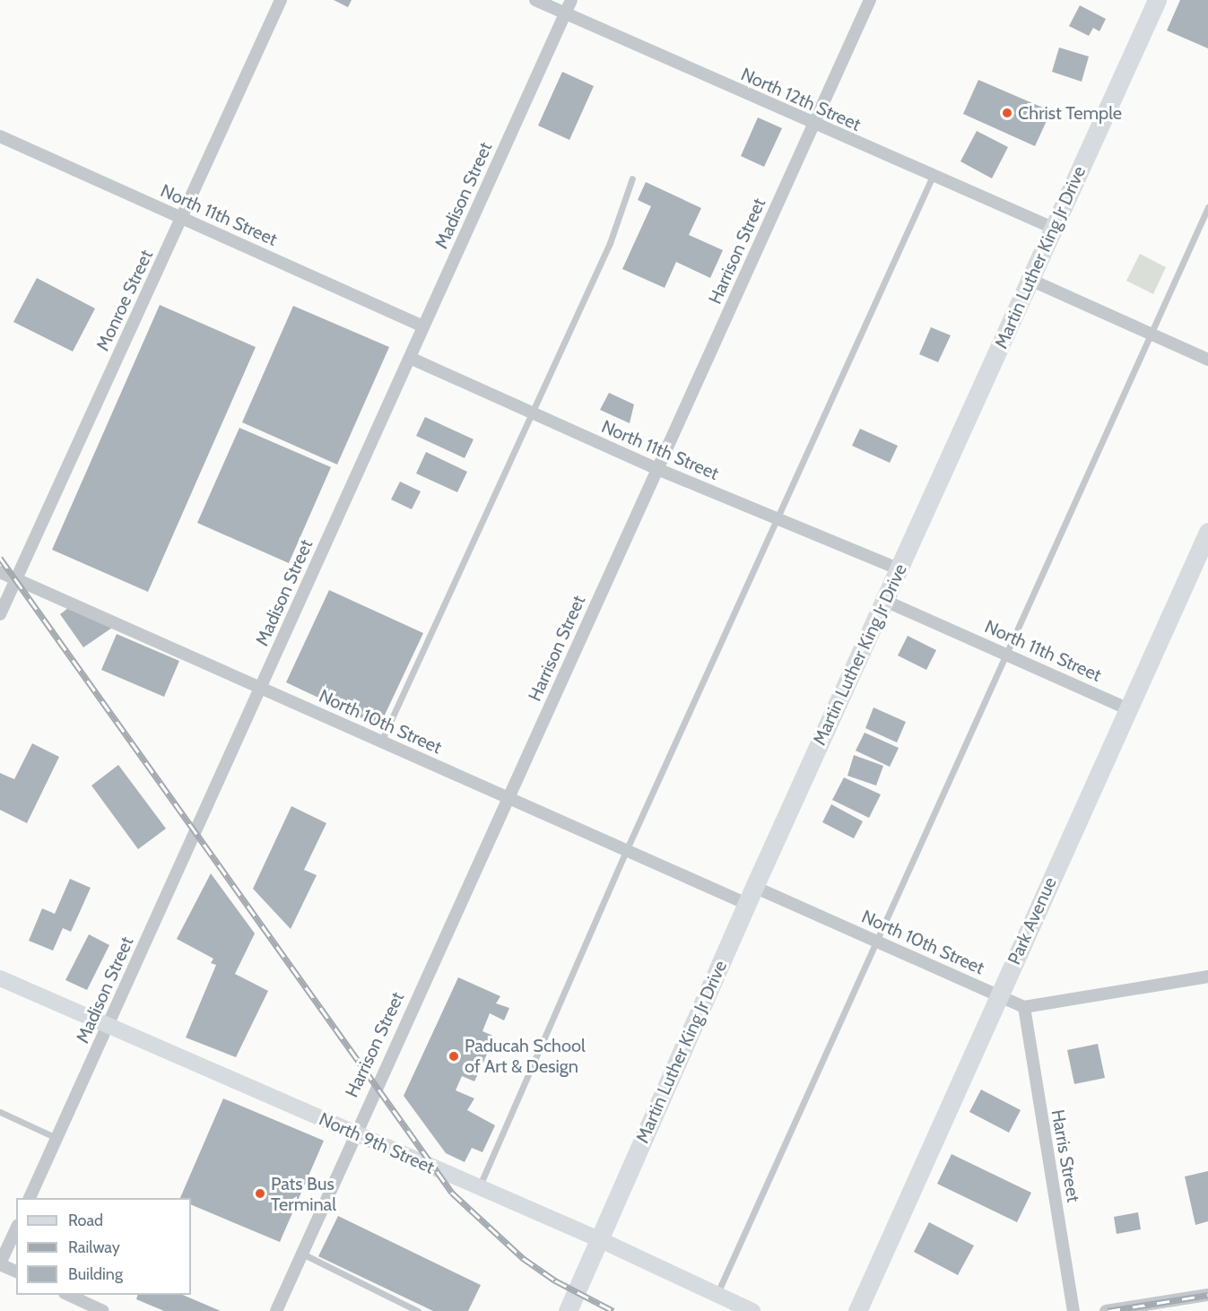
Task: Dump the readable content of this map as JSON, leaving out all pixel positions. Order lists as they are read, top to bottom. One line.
{"streets":{"main road":["Martin Luther King Jr Drive","Park Avenue"],"street":["North 12th Street","Madison Street","North 11th Street","Harrison Street","Monroe Street","North 10th Street","North 9th Street","Harris Street"]},"crossings":[["North 12th Street","Madison Street"],["North 12th Street","Harrison Street"],["North 12th Street","Martin Luther King Jr Drive"],["Madison Street","North 11th Street"],["Madison Street","North 10th Street"],["Madison Street","North 9th Street"],["North 11th Street","Harrison Street"],["North 11th Street","Martin Luther King Jr Drive"],["North 11th Street","Monroe Street"],["North 11th Street","Park Avenue"],["Harrison Street","North 10th Street"],["Harrison Street","North 9th Street"],["Martin Luther King Jr Drive","North 10th Street"],["Martin Luther King Jr Drive","North 9th Street"],["Monroe Street","North 10th Street"],["North 10th Street","Park Avenue"],["North 10th Street","Harris Street"]],"places":["Christ Temple","Paducah School of Art & Design","Pats Bus Terminal"],"legend":["Road","Railway","Building"]}
